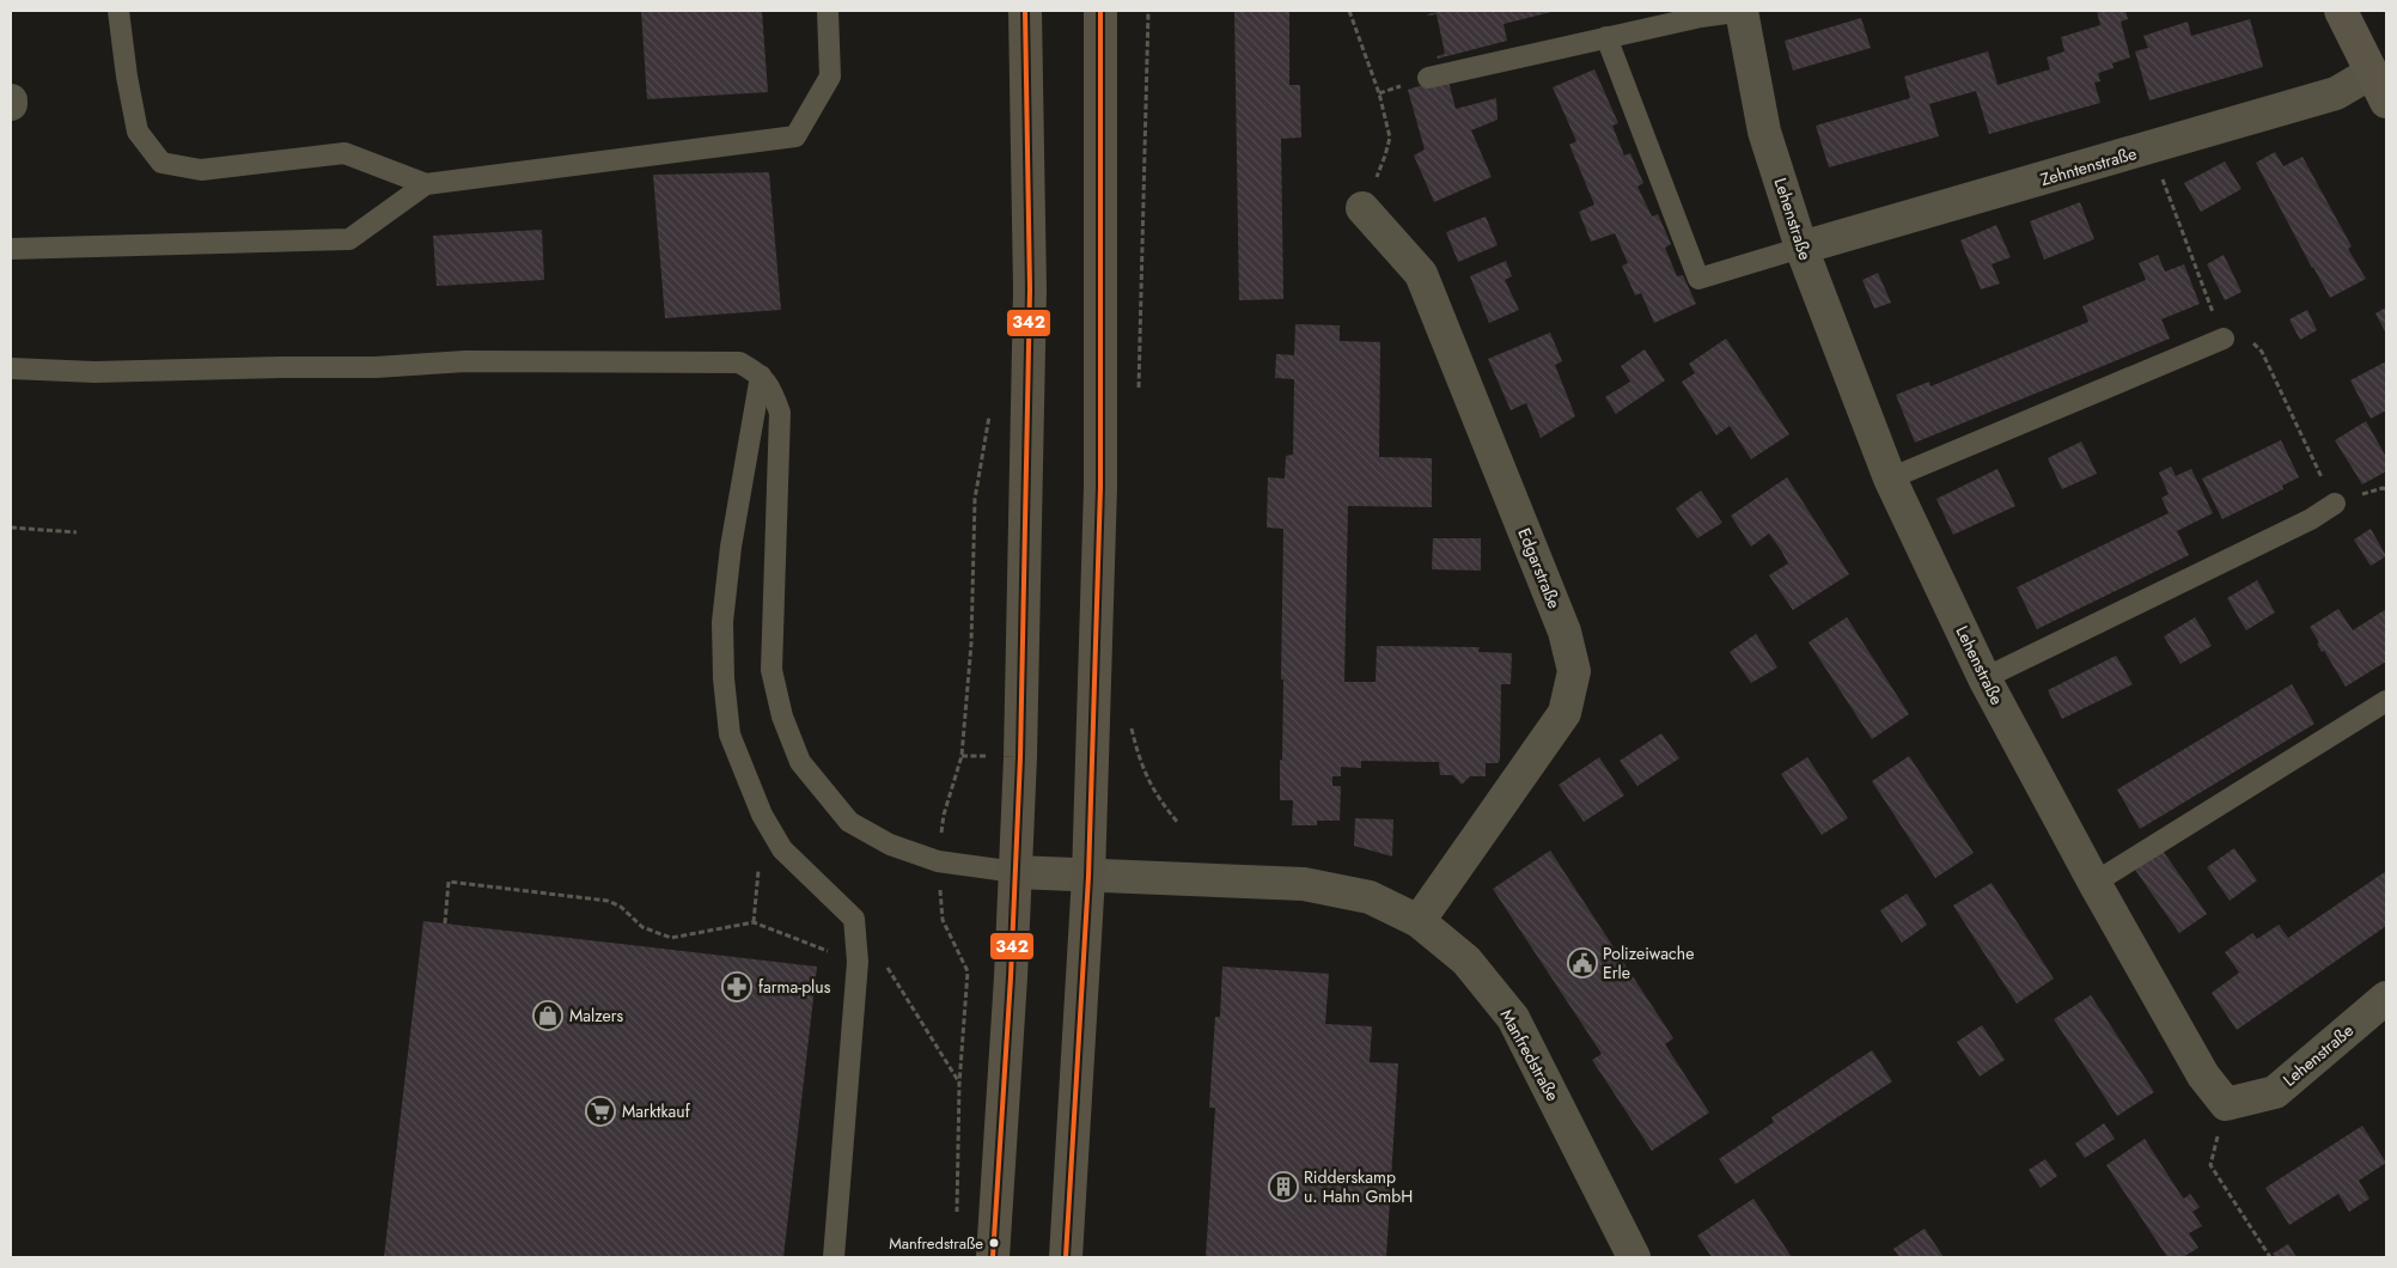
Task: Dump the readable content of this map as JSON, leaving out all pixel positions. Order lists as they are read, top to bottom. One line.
{"streets":{"street":["Zehntenstraße","Lehenstraße","Edgarstraße","Manfredstraße"]},"crossings":[["Zehntenstraße","Lehenstraße"],["Edgarstraße","Manfredstraße"]],"places":{"public building":["Polizeiwache Erle"],"pharmacy":["farma-plus"],"shop":["Malzers"],"supermarket":["Marktkauf"],"building":["Ridderskamp u. Hahn GmbH"],"other":["Manfredstraße"]},"lines":["transit line 342"]}
